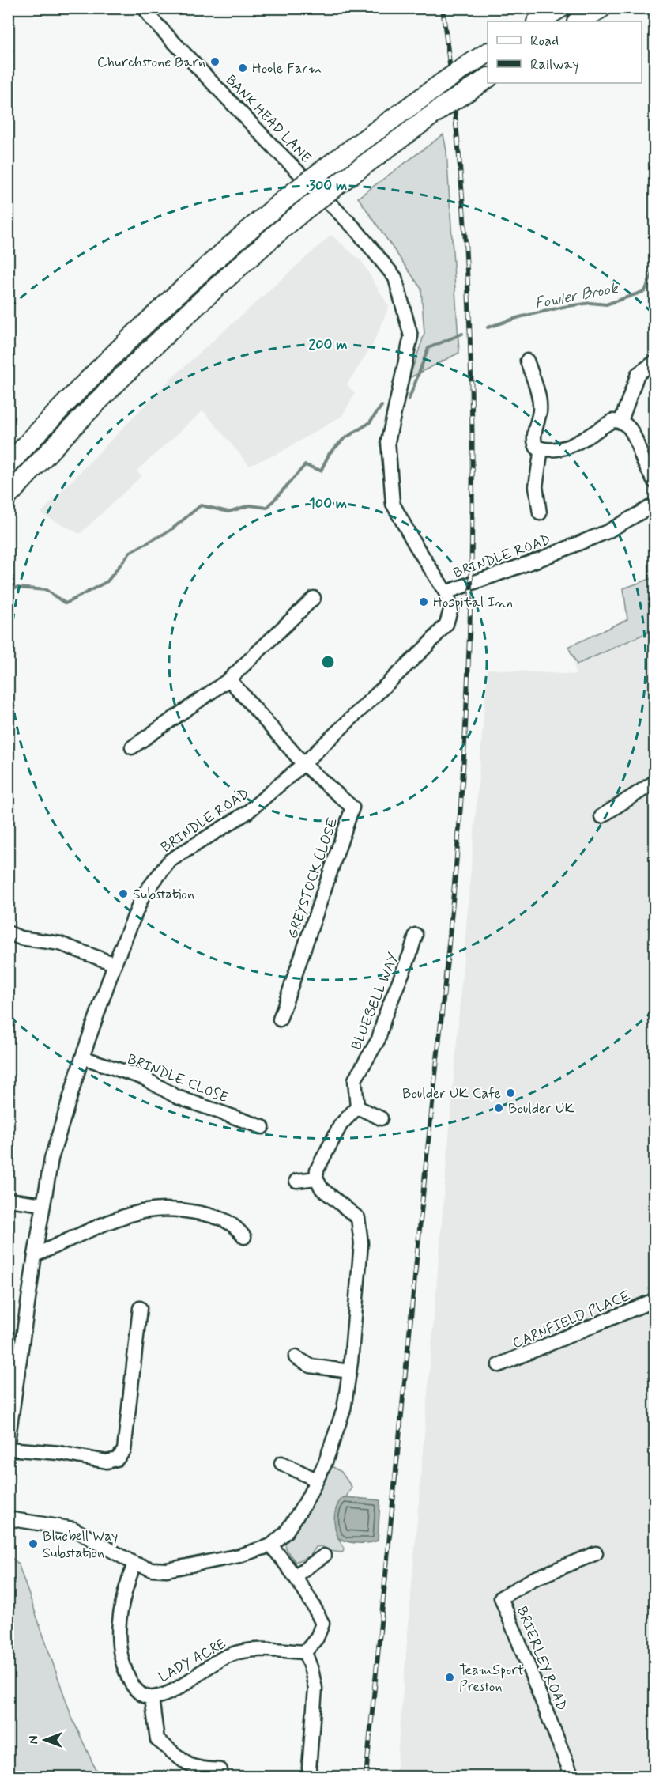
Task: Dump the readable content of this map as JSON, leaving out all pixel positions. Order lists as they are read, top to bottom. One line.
{"streets":{"street":["BANK HEAD LANE","BRINDLE ROAD","GREYSTOCK CLOSE","BLUEBELL WAY","BRINDLE CLOSE","CARNFIELD PLACE","BRIERLEY ROAD","LADY ACRE"]},"crossings":[["BANK HEAD LANE","BRINDLE ROAD"],["BRINDLE ROAD","GREYSTOCK CLOSE"],["BRINDLE ROAD","BRINDLE CLOSE"]],"water":["Fowler Brook"],"places":["Churchstone Barn","Hoole Farm","Hospital Inn","Substation","Boulder UK Cafe","Boulder UK","Bluebell Way Substation","TeamSport Preston"],"legend":["Road","Railway"],"north":"left","rings":["300 m","200 m","100 m"]}
